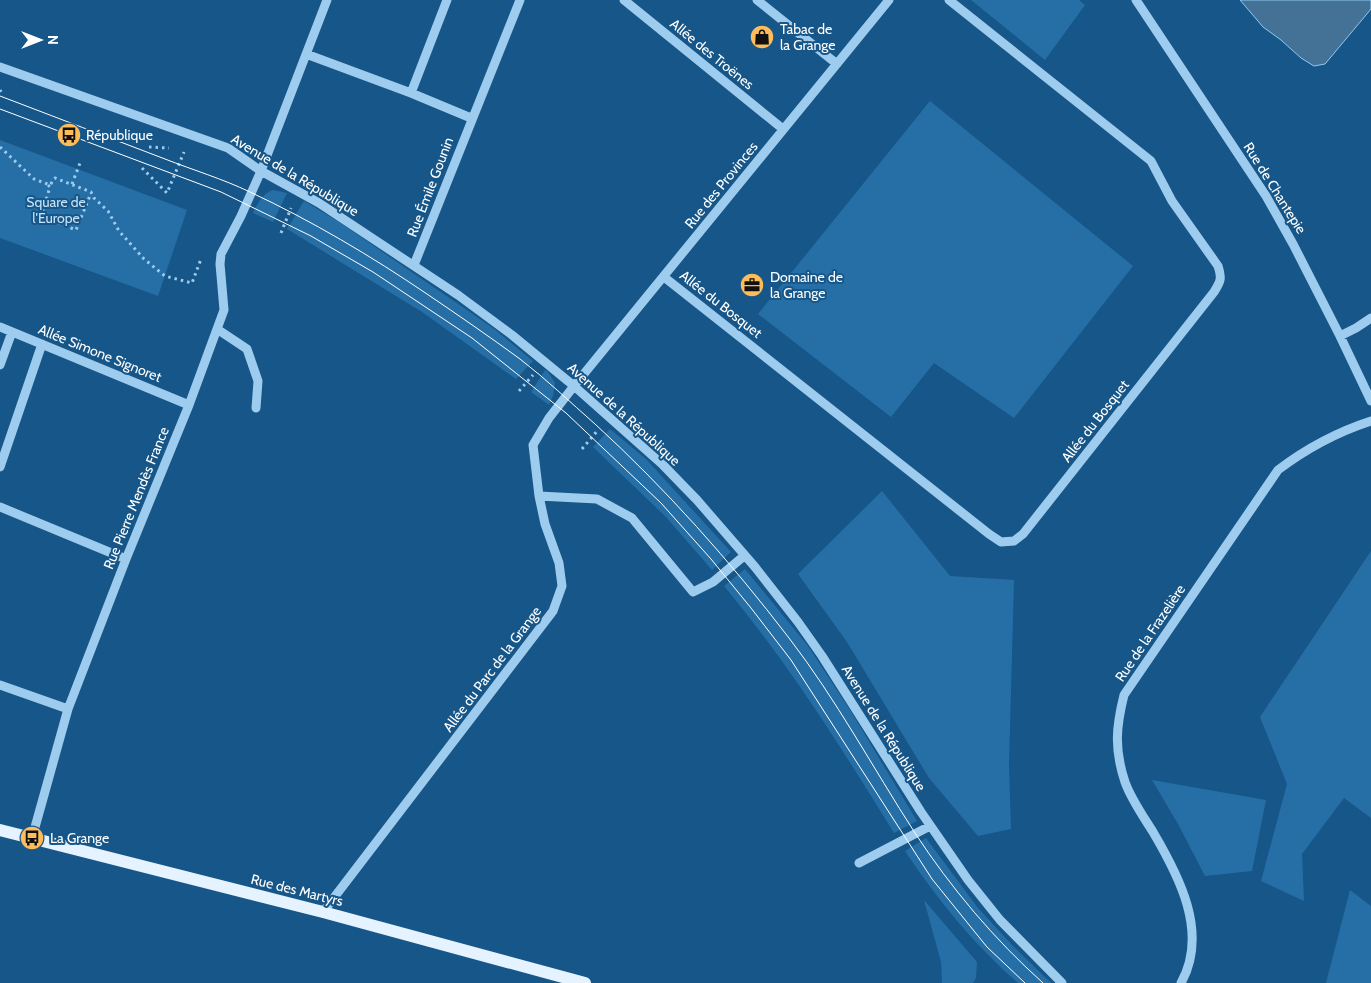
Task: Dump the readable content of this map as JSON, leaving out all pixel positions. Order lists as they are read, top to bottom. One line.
{"streets":{"main road":["Rue des Martyrs"],"street":["Allée des Troënes","Avenue de la République","Rue des Provinces","Rue Émile Gounin","Rue de Chantepie","Allée du Bosquet","Allée Simone Signoret","Rue Pierre Mendès France","Rue de la Frazelière","Allée du Parc de la Grange"]},"crossings":[["Allée des Troënes","Rue des Provinces"],["Avenue de la République","Rue des Provinces"],["Avenue de la République","Rue Émile Gounin"],["Avenue de la République","Rue Pierre Mendès France"],["Avenue de la République","Allée du Parc de la Grange"],["Rue des Provinces","Allée du Bosquet"],["Rue des Provinces","Allée du Parc de la Grange"],["Allée Simone Signoret","Rue Pierre Mendès France"],["Rue Pierre Mendès France","Rue des Martyrs"],["Allée du Parc de la Grange","Rue des Martyrs"]],"parks":["Square de l'Europe"],"places":{"shop":["Tabac de la Grange"],"bus stop":["République","La Grange"],"office":["Domaine de la Grange"]},"north":"right"}
